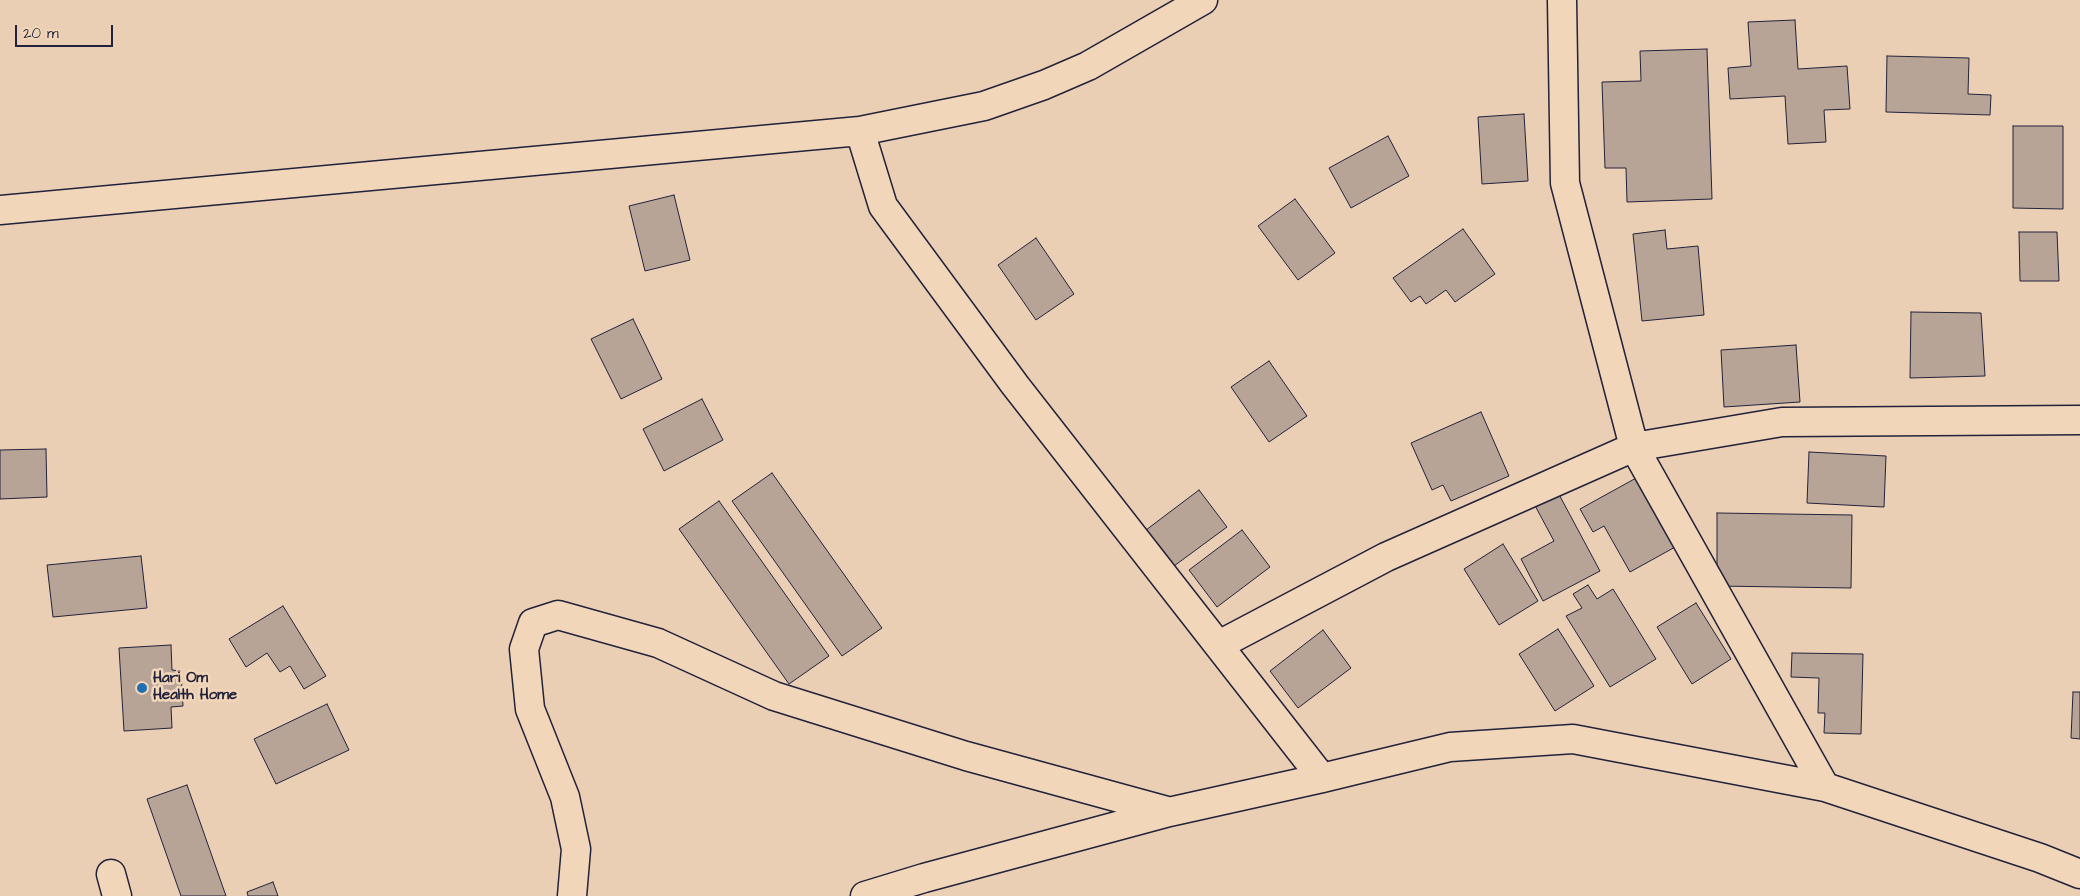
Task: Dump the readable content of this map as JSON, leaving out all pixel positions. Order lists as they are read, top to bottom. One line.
{"places":["Hari Om Health Home"],"scale_bar":"20 m"}
